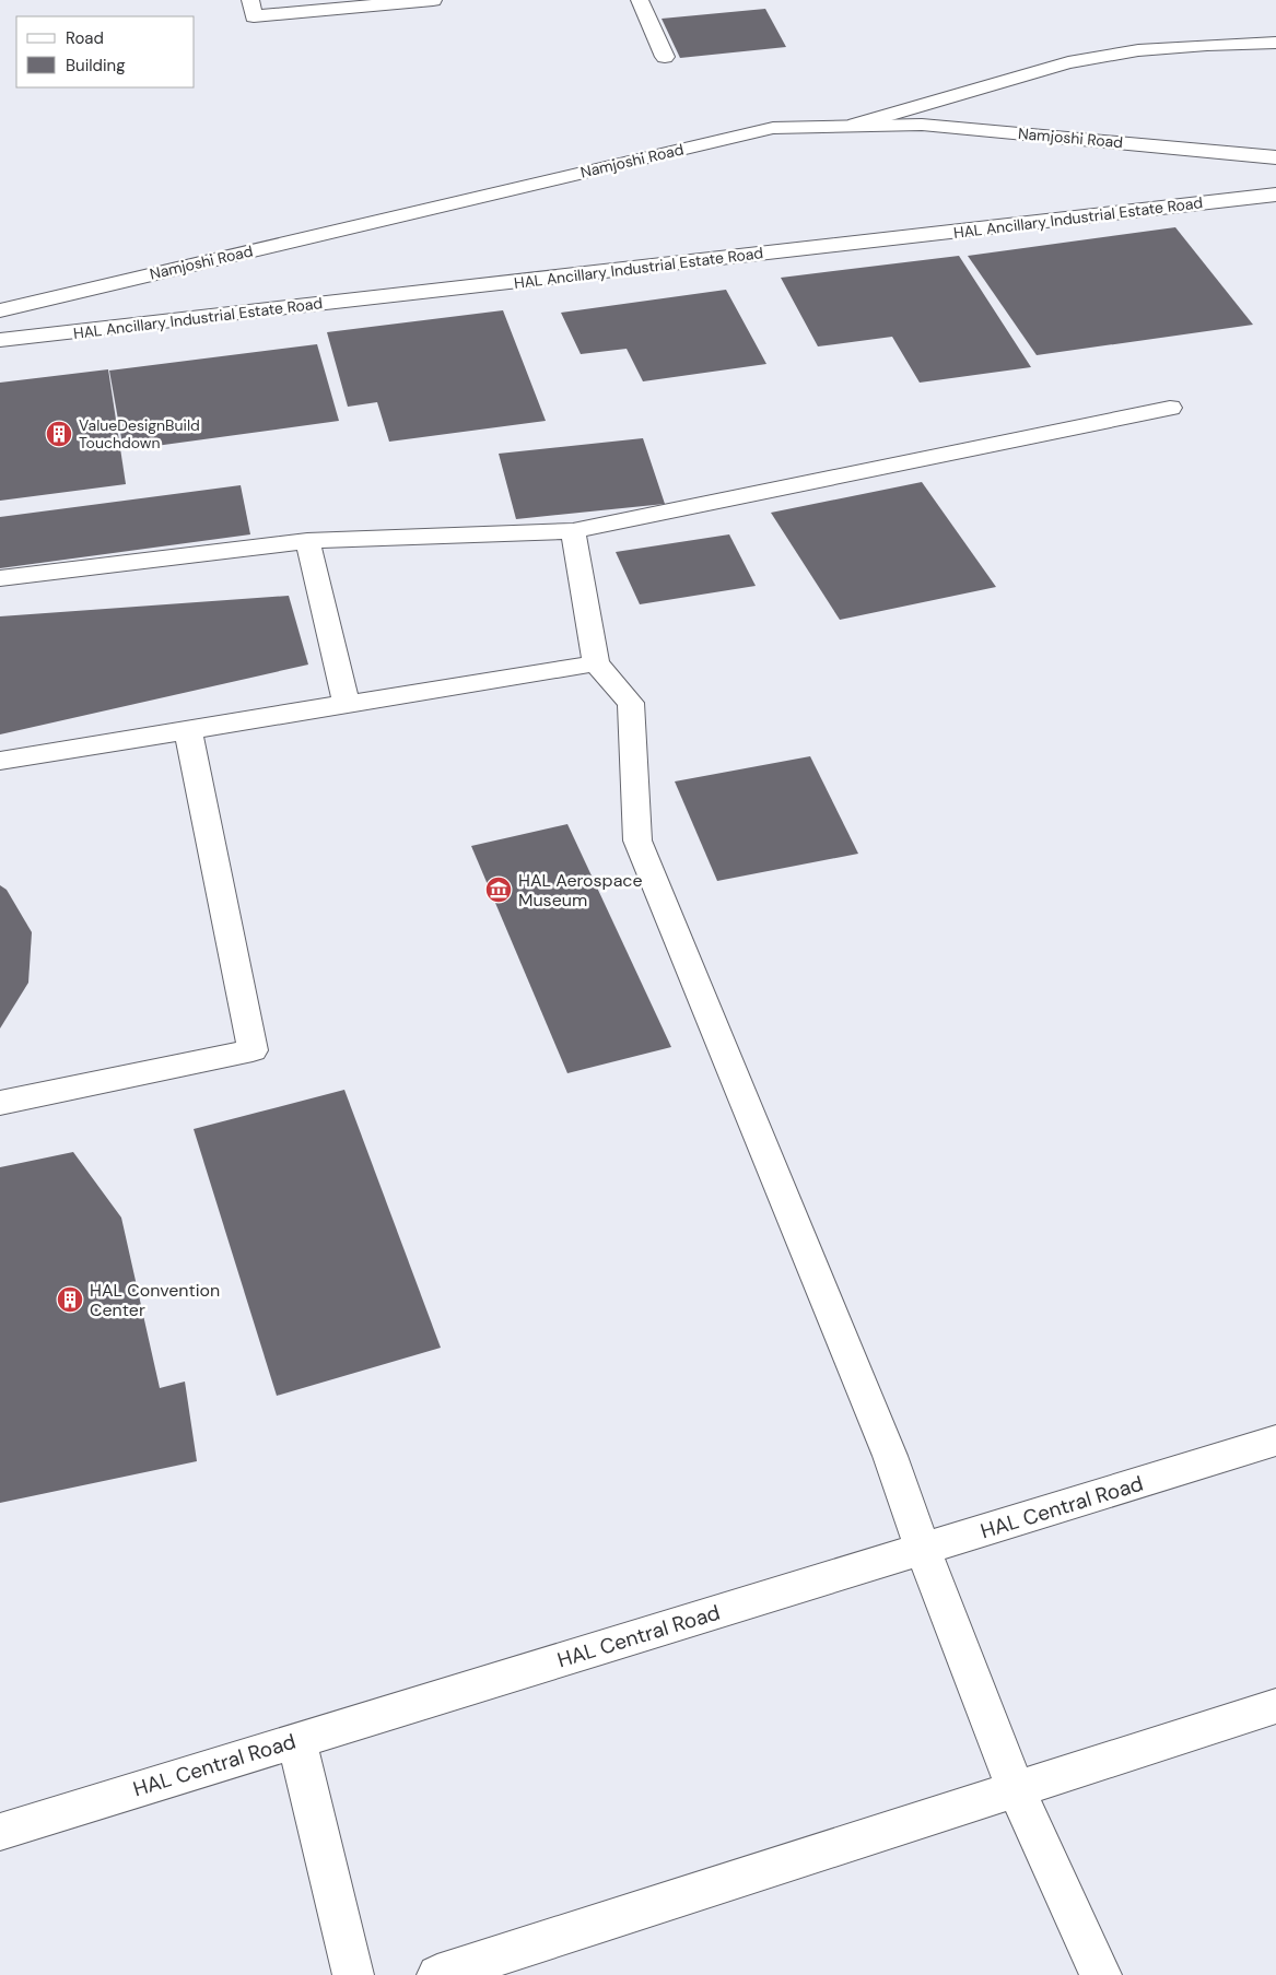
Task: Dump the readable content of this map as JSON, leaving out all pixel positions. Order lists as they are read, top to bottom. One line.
{"streets":{"street":["Namjoshi Road","HAL Ancillary Industrial Estate Road","HAL Central Road"]},"places":{"building":["ValueDesignBuild Touchdown","HAL Convention Center"],"museum":["HAL Aerospace Museum"]},"legend":["Road","Building"]}
